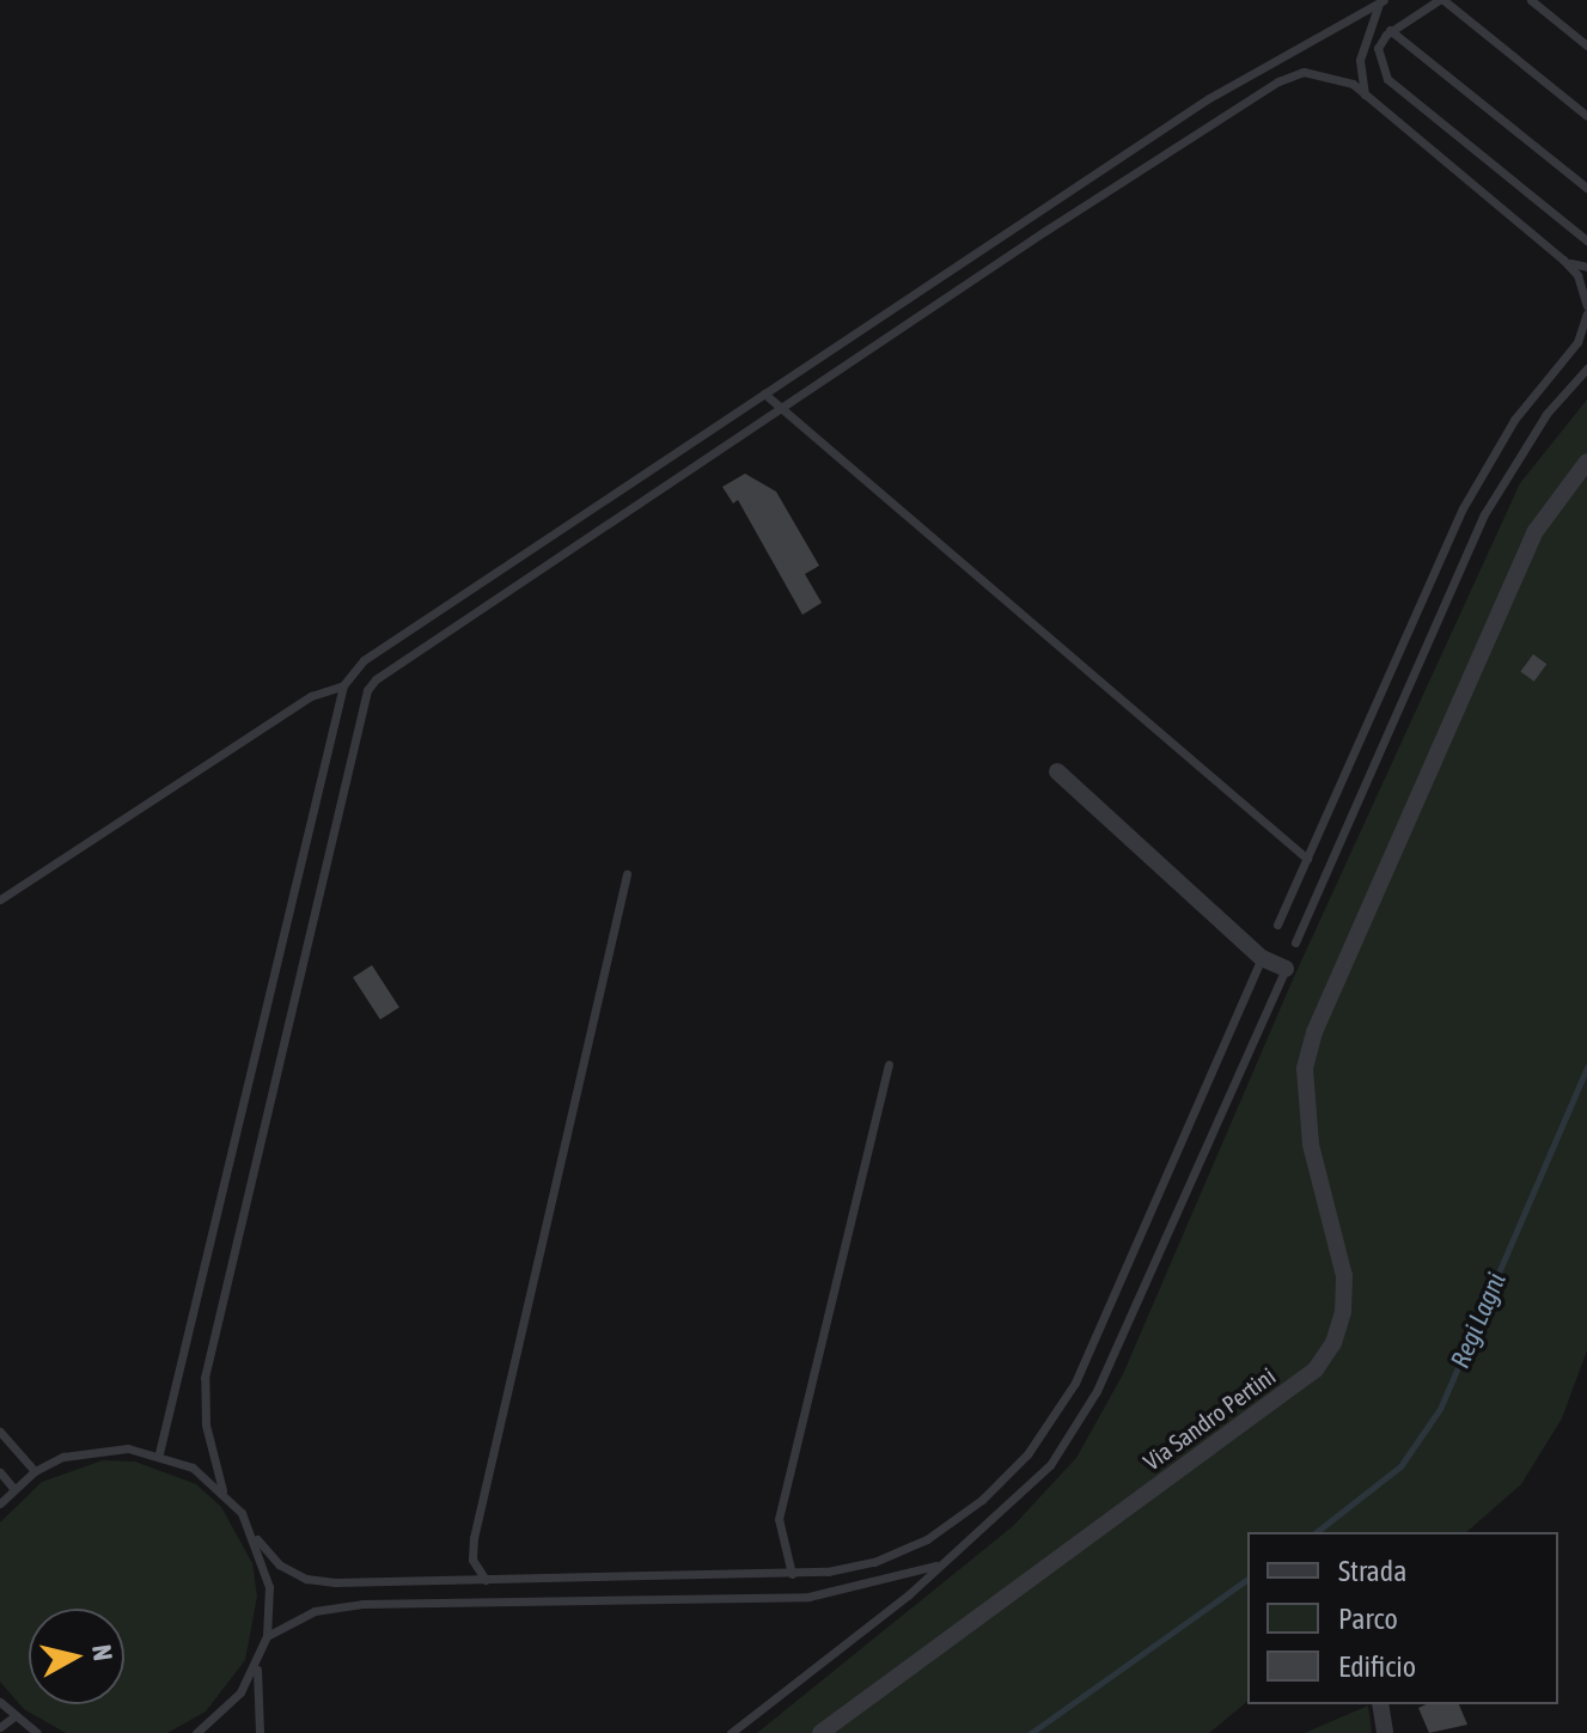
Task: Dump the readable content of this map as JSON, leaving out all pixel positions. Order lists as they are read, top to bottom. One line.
{"streets":{"street":["Via Sandro Pertini"]},"water":["Regi Lagni"],"legend":["Strada","Parco","Edificio"],"north":"right"}
